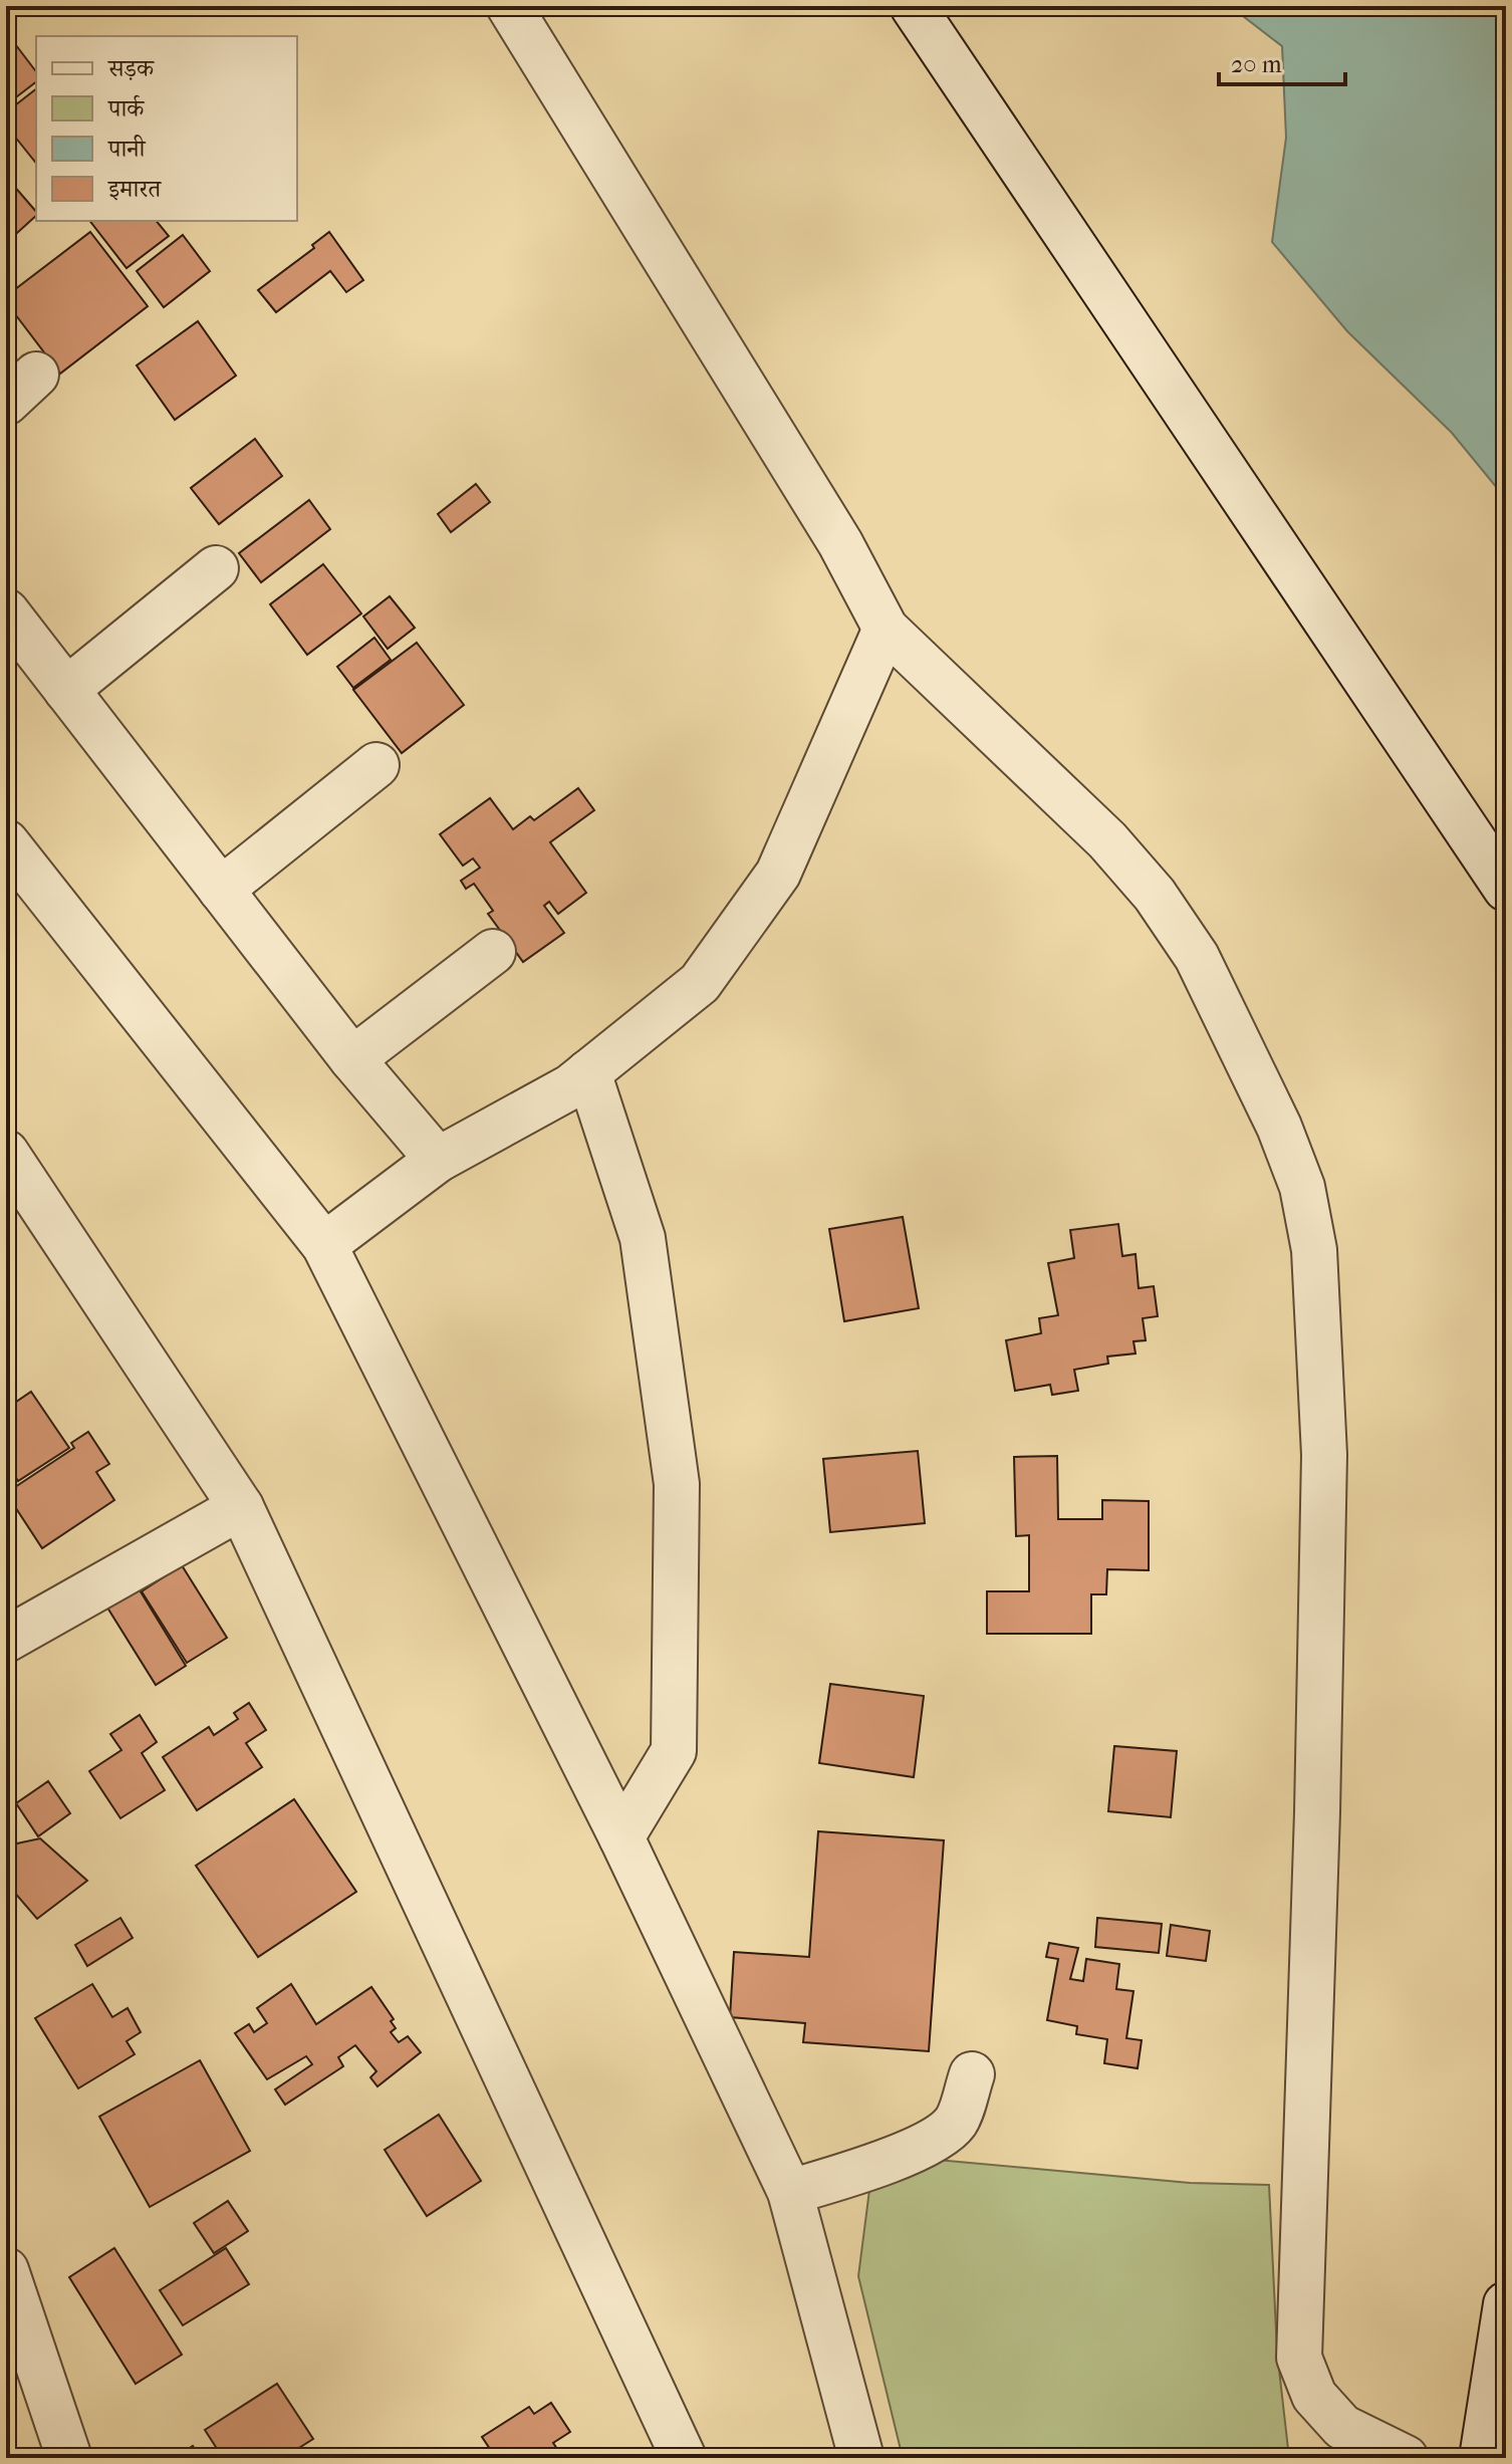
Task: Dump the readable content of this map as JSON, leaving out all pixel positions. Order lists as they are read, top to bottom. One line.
{"legend":["सड़क","पार्क","पानी","इमारत"],"scale_bar":"20 m"}
